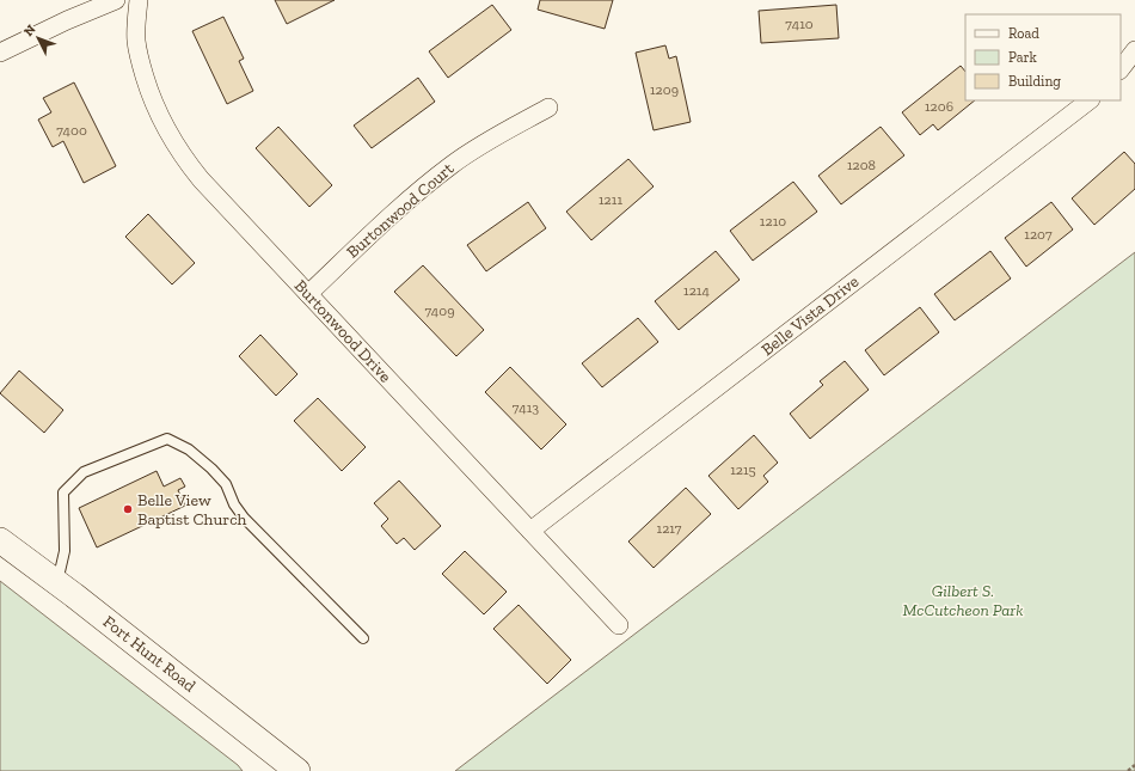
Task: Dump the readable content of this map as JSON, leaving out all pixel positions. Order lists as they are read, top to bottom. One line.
{"streets":{"main road":["Fort Hunt Road"],"street":["Burtonwood Court","Belle Vista Drive","Burtonwood Drive"]},"crossings":[["Burtonwood Court","Burtonwood Drive"],["Belle Vista Drive","Burtonwood Drive"]],"parks":["Gilbert S. McCutcheon Park"],"places":["Belle View Baptist Church"],"house_numbers":["7410","1209","1206","7400","1208","1211","1210","1207","1214","7409","7413","1215","1217"],"legend":["Road","Park","Building"],"north":"top left"}
